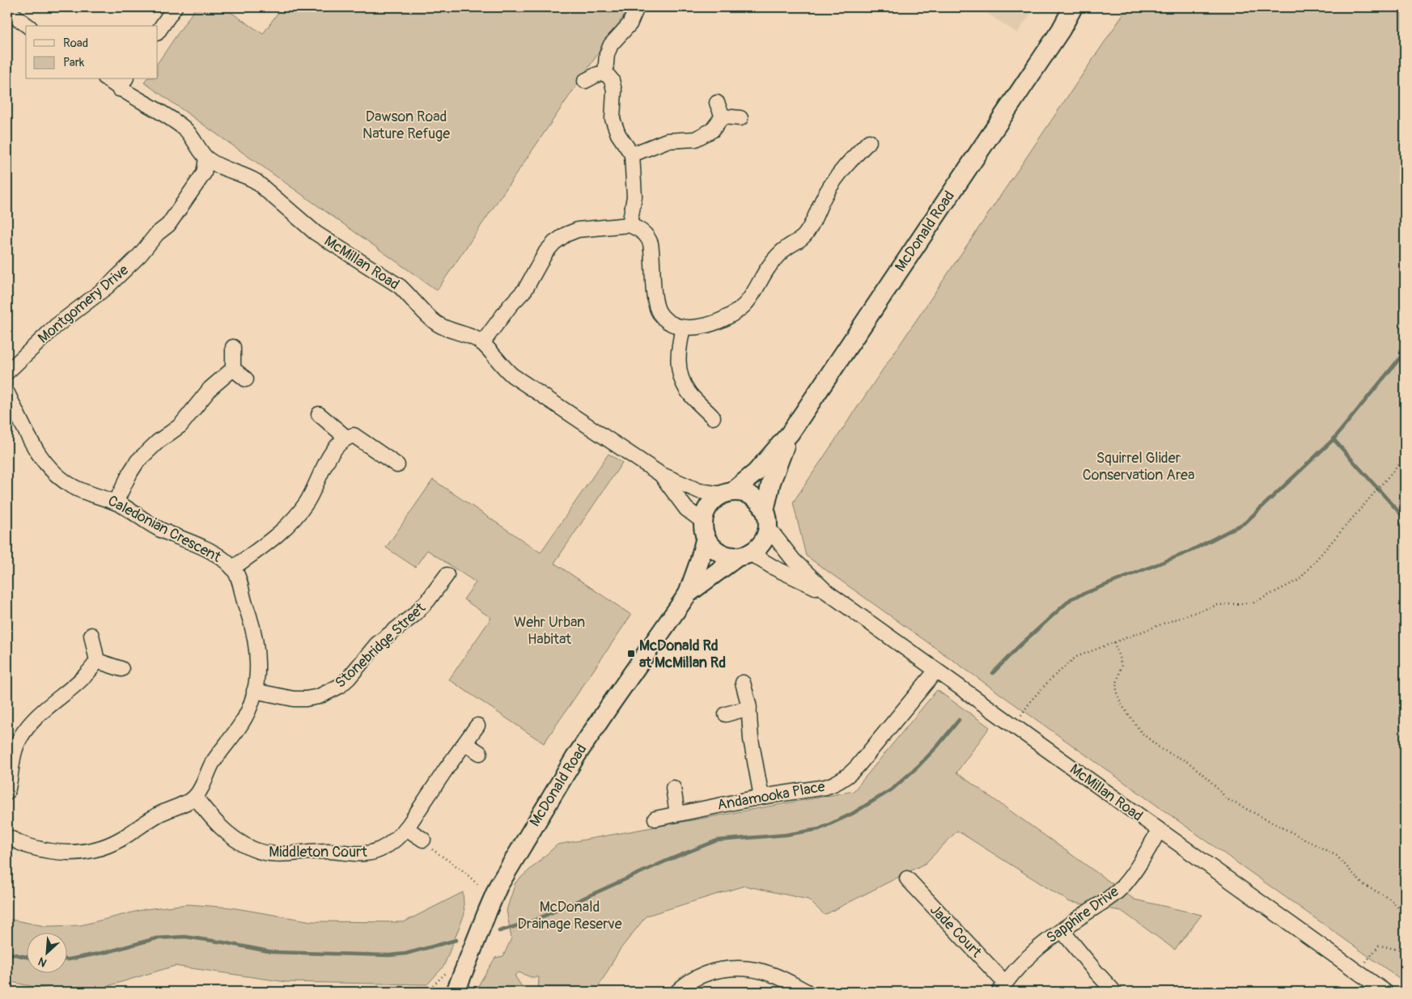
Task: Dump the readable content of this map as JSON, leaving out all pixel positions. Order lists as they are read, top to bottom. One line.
{"streets":{"main road":["McDonald Road"],"street":["McMillan Road","Montgomery Drive","Caledonian Crescent","Stonebridge Street","Andamooka Place","Middleton Court","Sapphire Drive","Jade Court"]},"crossings":[["McDonald Road","McMillan Road"],["McMillan Road","Montgomery Drive"],["McMillan Road","Andamooka Place"],["McMillan Road","Sapphire Drive"],["Caledonian Crescent","Stonebridge Street"],["Caledonian Crescent","Middleton Court"],["Sapphire Drive","Jade Court"]],"parks":["Dawson Road Nature Refuge","Squirrel Glider Conservation Area","Wehr Urban Habitat","McDonald Drainage Reserve"],"places":{"transit":["McDonald Rd at McMillan Rd"]},"legend":["Road","Park"],"north":"bottom left"}
